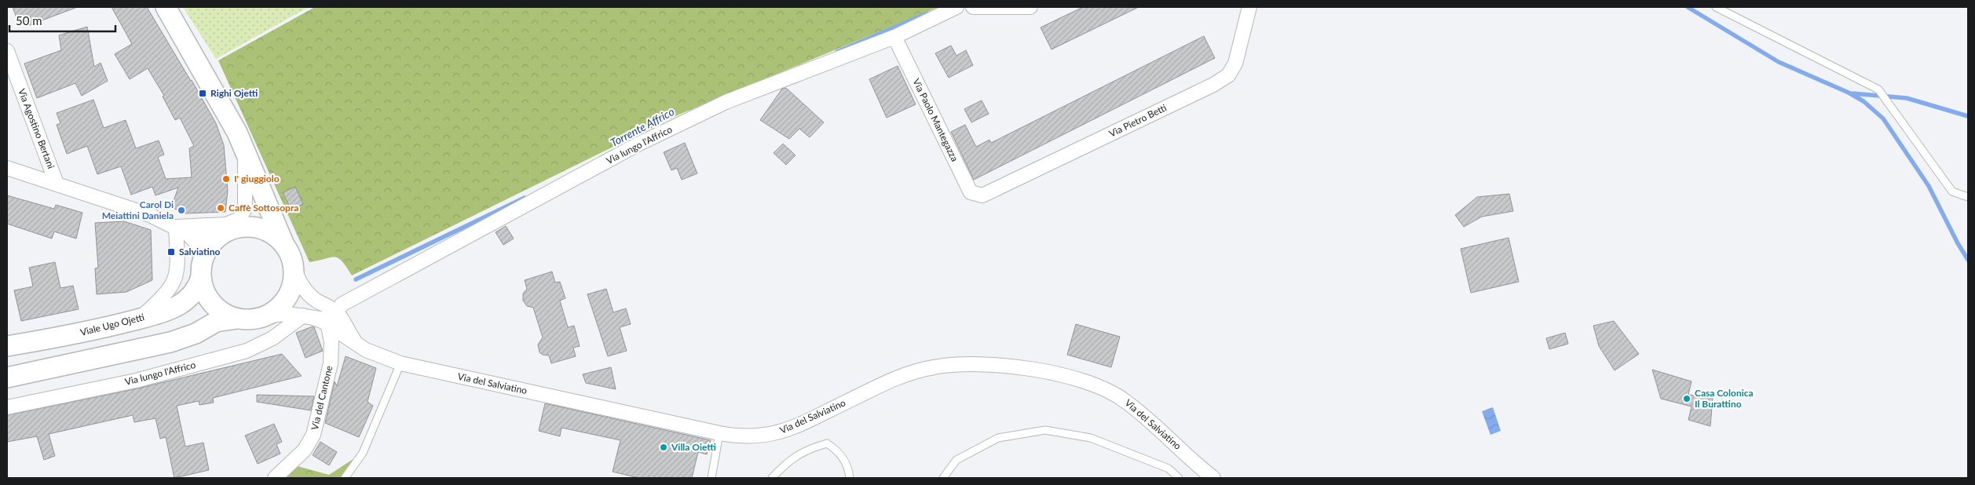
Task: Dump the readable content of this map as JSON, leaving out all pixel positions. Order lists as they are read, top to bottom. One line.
{"streets":{"main road":["Via lungo l'Affrico","Viale Ugo Ojetti"],"street":["Via Paolo Mantegazza","Via Pietro Betti","Via Agostino Bertani","Via del Salviatino","Via del Cantone"]},"crossings":[["Via Paolo Mantegazza","Via Pietro Betti"],["Via Paolo Mantegazza","Via lungo l'Affrico"],["Via lungo l'Affrico","Viale Ugo Ojetti"],["Via lungo l'Affrico","Via del Salviatino"],["Via del Salviatino","Via del Cantone"]],"water":["Torrente Affrico"],"places":{"transit":["Righi Ojetti","Salviatino"],"other":["I' giuggiolo","Caffè Sottosopra","Carol Di Meiattini Daniela","Casa Colonica Il Burattino","Villa Oietti"]},"scale_bar":"50 m"}
